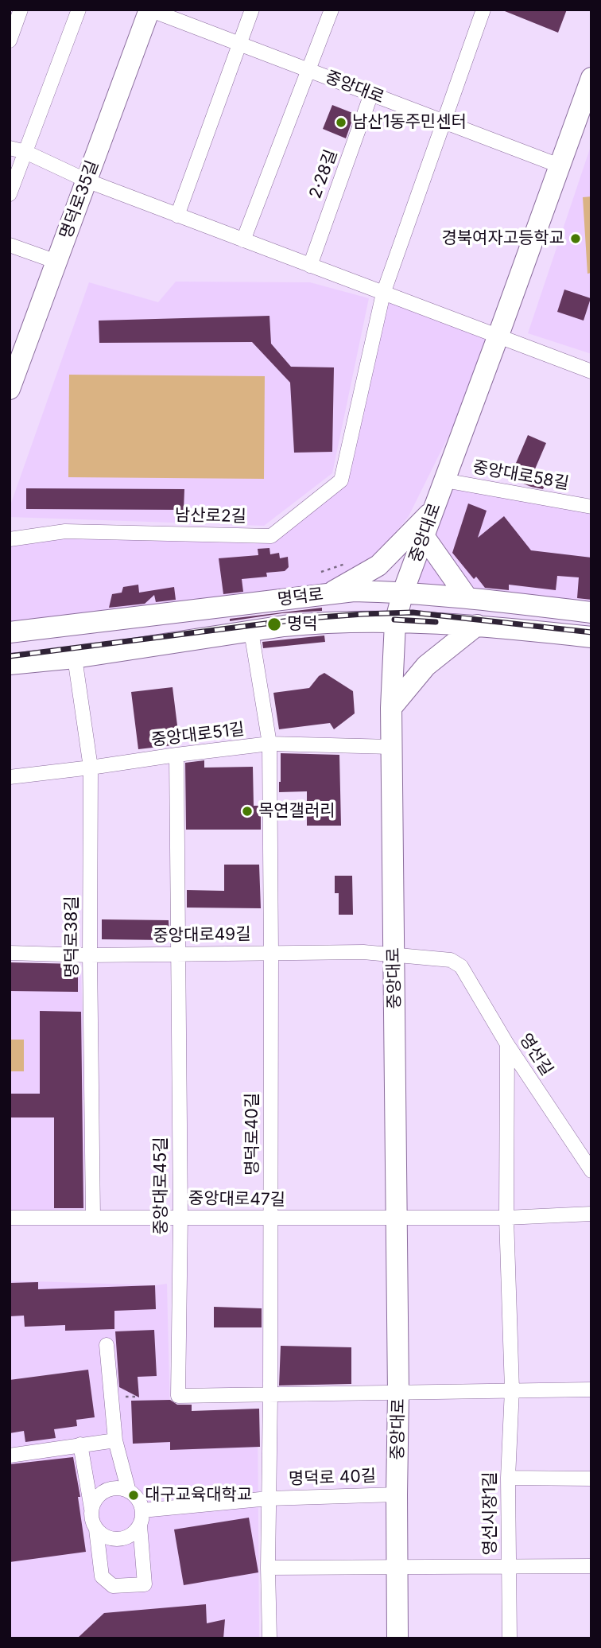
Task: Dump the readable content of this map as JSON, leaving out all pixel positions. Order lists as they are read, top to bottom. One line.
{"streets":{"main road":["중앙대로","명덕로35길","명덕로"],"street":["2·28길","중앙대로58길","남산로2길","중앙대로51길","중앙대로49길","명덕로38길","영선길","명덕로40길","중앙대로45길","중앙대로47길","명덕로 40길","영선시장1길"]},"crossings":[["중앙대로","2·28길"],["중앙대로","명덕로35길"],["중앙대로","중앙대로58길"],["중앙대로","명덕로"],["중앙대로","중앙대로51길"],["중앙대로","중앙대로49길"],["중앙대로","중앙대로45길"],["중앙대로","중앙대로47길"],["중앙대로","명덕로 40길"],["명덕로","명덕로38길"],["명덕로","명덕로40길"],["중앙대로51길","명덕로38길"],["중앙대로51길","명덕로40길"],["중앙대로51길","중앙대로45길"],["중앙대로49길","명덕로38길"],["중앙대로49길","영선길"],["중앙대로49길","명덕로40길"],["중앙대로49길","중앙대로45길"],["명덕로38길","중앙대로47길"],["영선길","영선시장1길"],["명덕로40길","중앙대로45길"],["명덕로40길","중앙대로47길"],["명덕로40길","명덕로 40길"],["중앙대로45길","중앙대로47길"],["중앙대로45길","영선시장1길"]],"places":["남산1동주민센터","경북여자고등학교","명덕","목연갤러리","대구교육대학교"]}
